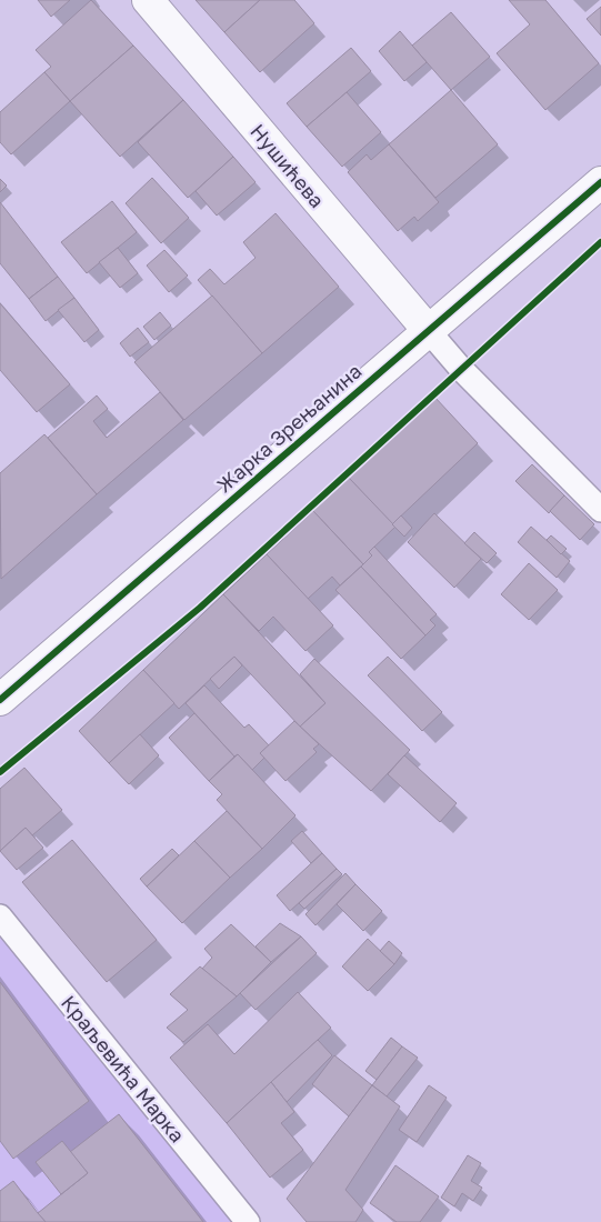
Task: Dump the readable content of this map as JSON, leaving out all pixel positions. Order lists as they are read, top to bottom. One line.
{"streets":{"street":["Нушићева","Жарка Зрењанина"],"lane":["Краљевића Марка"]},"crossings":[["Нушићева","Жарка Зрењанина"]]}
